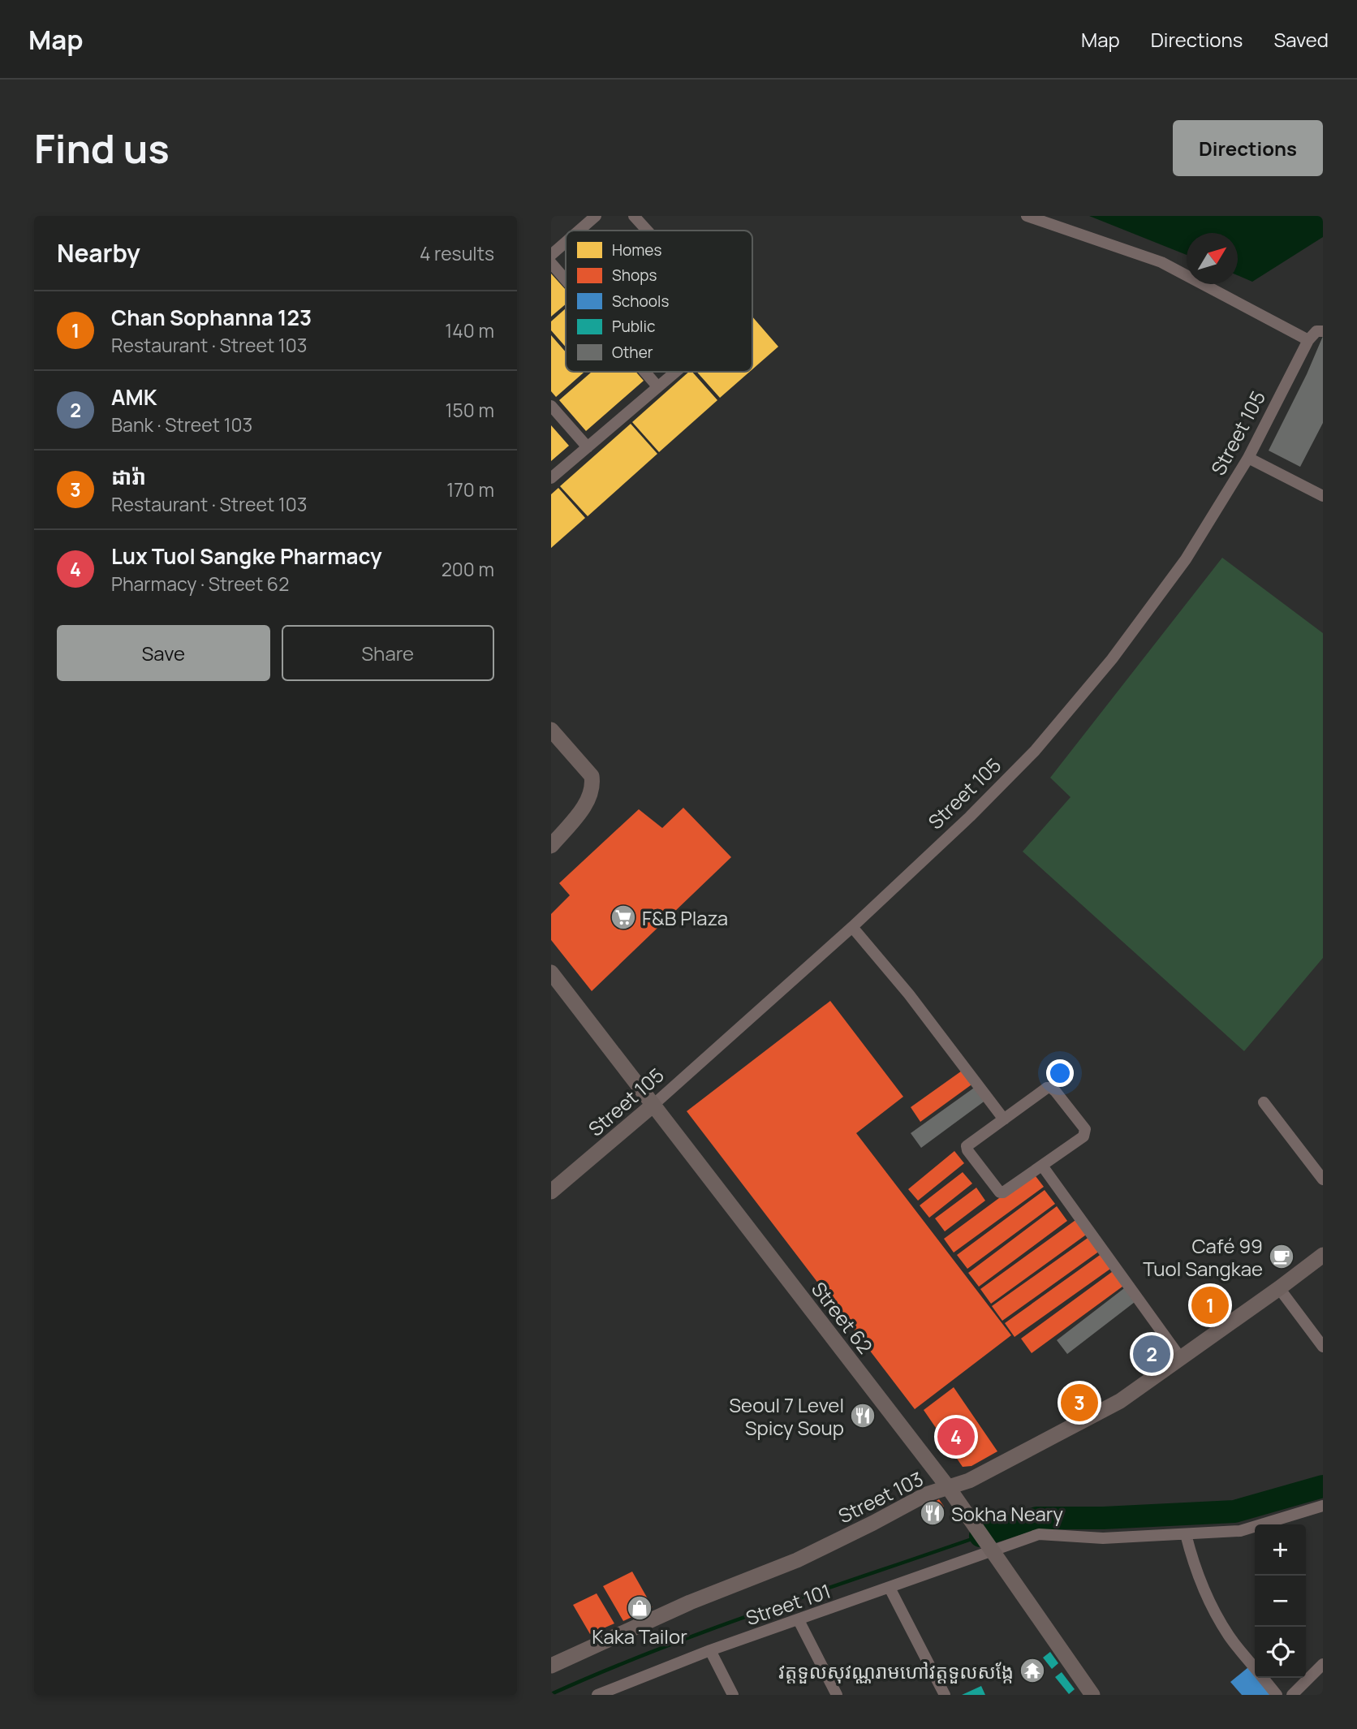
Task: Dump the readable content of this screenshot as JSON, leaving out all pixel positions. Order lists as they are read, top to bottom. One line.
{"streets":{"street":["Street 105","Street 62","Street 103","Street 101"]},"crossings":[["Street 105","Street 62"],["Street 62","Street 103"],["Street 62","Street 101"]],"places":{"supermarket":["F&B Plaza"],"cafe":["Café 99 Tuol Sangkae"],"restaurant":["Seoul 7 Level Spicy Soup","Sokha Neary"],"shop":["Kaka Tailor"],"temple":["វត្តទួលសុវណ្ណរាមហៅវត្តទួលសង្កែ"]},"legend":["Homes","Shops","Schools","Public","Other"],"north":"top right","page":{"header":"Map","nav":["Map","Directions","Saved"],"buttons":["Directions",["Save","Share"]],"title":"Find us","heading":["Nearby","4 results"],"list":[{"mark":"1","name":"Chan Sophanna 123","note":"Restaurant · Street 103","value":"140 m"},{"mark":"2","name":"AMK","note":"Bank · Street 103","value":"150 m"},{"mark":"3","name":"ដារ៉ា","note":"Restaurant · Street 103","value":"170 m"},{"mark":"4","name":"Lux Tuol Sangke Pharmacy","note":"Pharmacy · Street 62","value":"200 m"}],"pins":["1","2","3","4"],"map_buttons":["+","−"]}}
